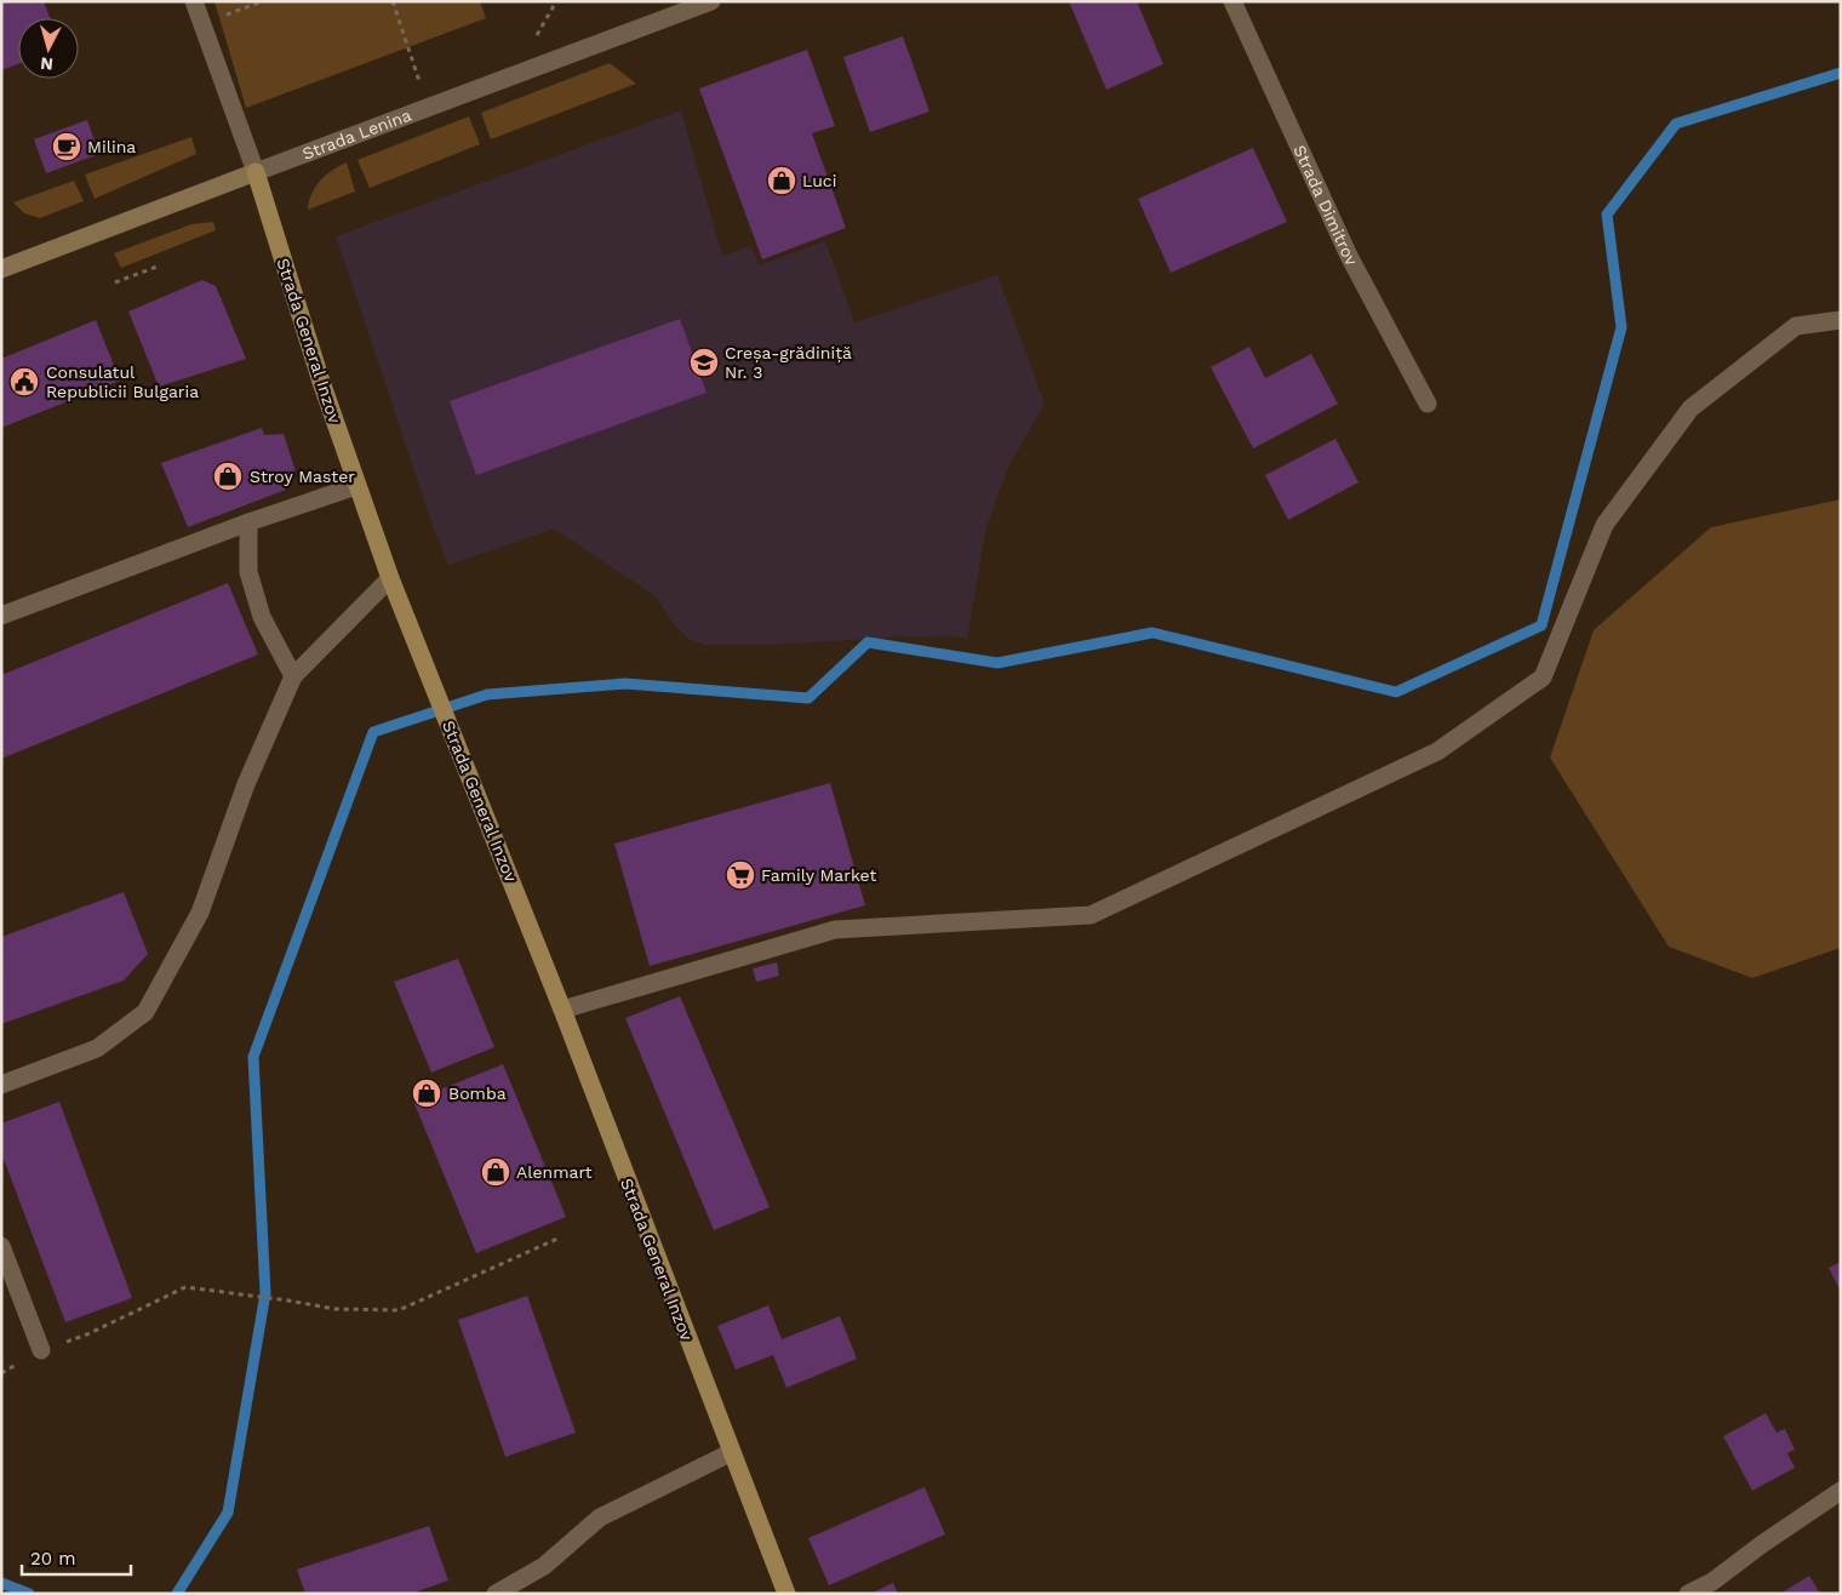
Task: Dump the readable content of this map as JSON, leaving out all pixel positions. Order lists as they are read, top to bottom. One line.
{"streets":{"main road":["Strada Lenina","Strada General Inzov"],"street":["Strada Dimitrov"]},"crossings":[["Strada Lenina","Strada General Inzov"]],"places":{"cafe":["Milina"],"shop":["Luci","Stroy Master","Bomba","Alenmart"],"school or university":["Creșa-grădiniță Nr. 3"],"public building":["Consulatul Republicii Bulgaria"],"supermarket":["Family Market"]},"scale_bar":"20 m","north":"bottom"}
